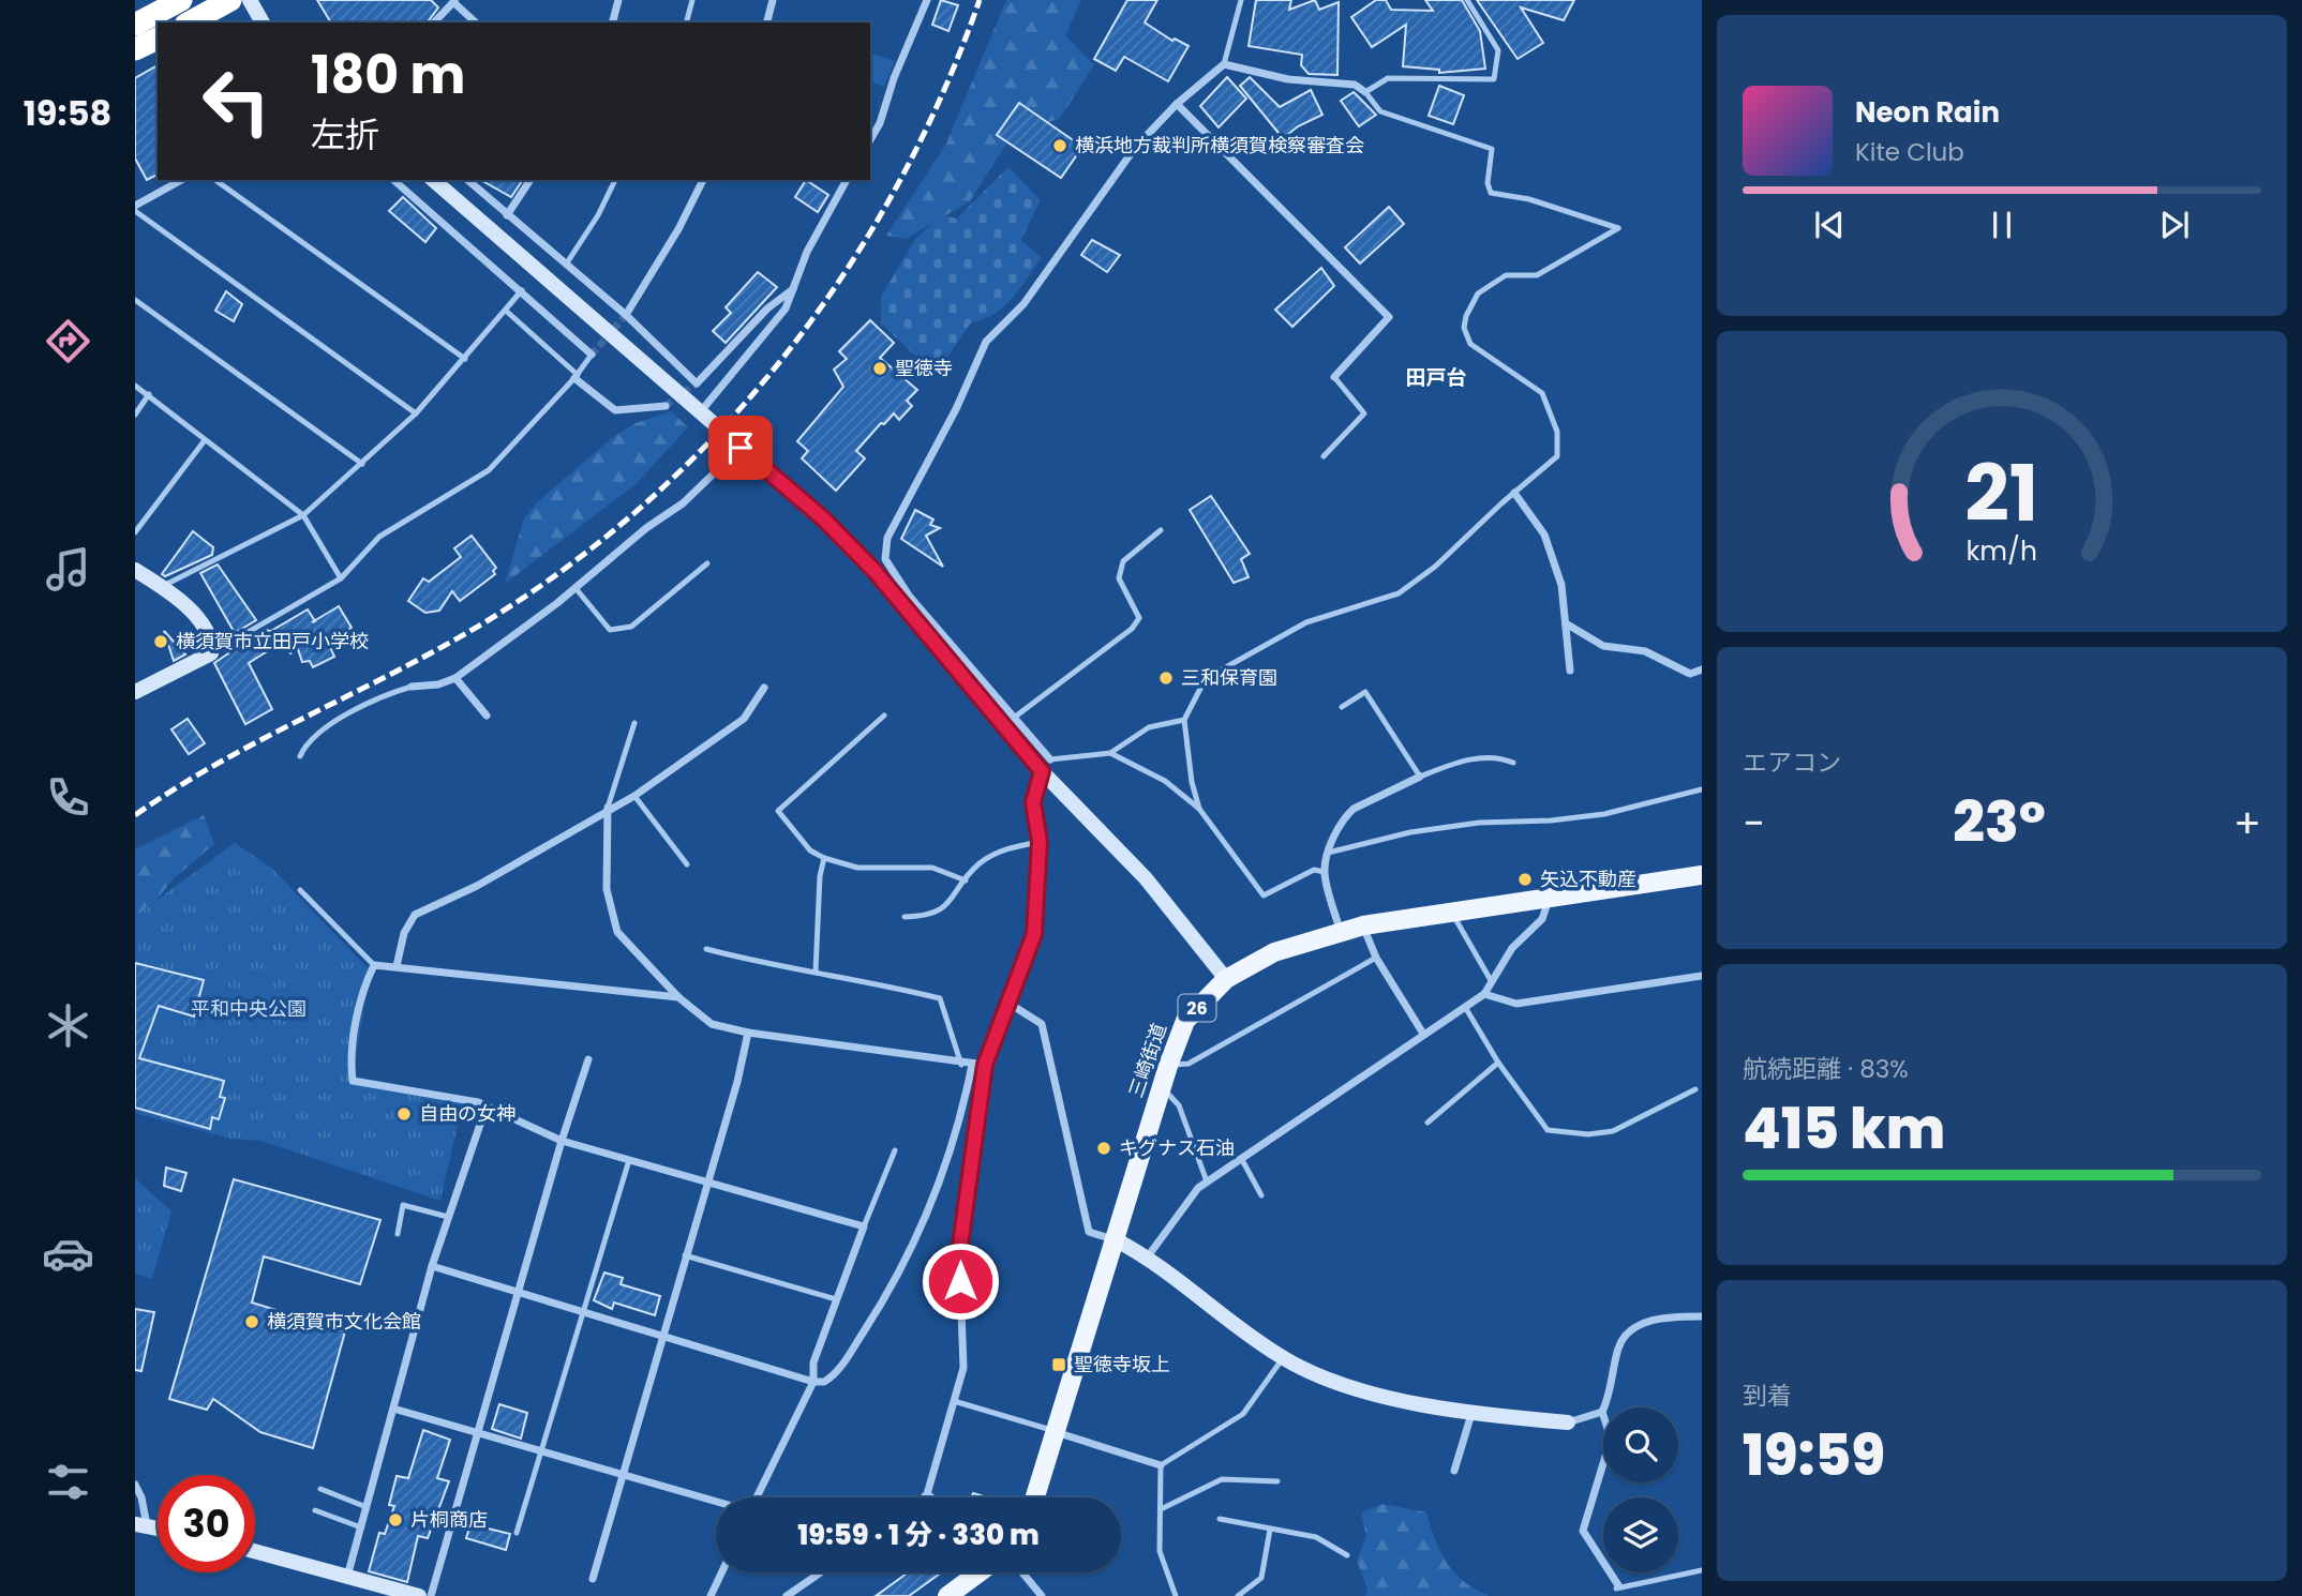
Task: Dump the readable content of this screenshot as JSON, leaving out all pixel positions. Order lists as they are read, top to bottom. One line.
{"streets":{"main road":["26","三崎街道"]},"districts":["田戸台"],"parks":["平和中央公園"],"places":{"other":["横浜地方裁判所横須賀検察審査会","聖徳寺","横須賀市立田戸小学校","三和保育園","矢込不動産","自由の女神","キグナス石油","横須賀市文化会館","片桐商店"],"transit":["聖徳寺坂上"]},"page":{"tabs":"19:58","turn":["180 m","左折"],"song":["Neon Rain","Kite Club"],"tile":["エアコン",["航続距離 · 83%","415 km"],["到着","19:59"]],"heat":["−","23°","+"],"limit":"30","trip":"19:59 · 1 分 · 330 m","gauge":["21","km/h"]}}
